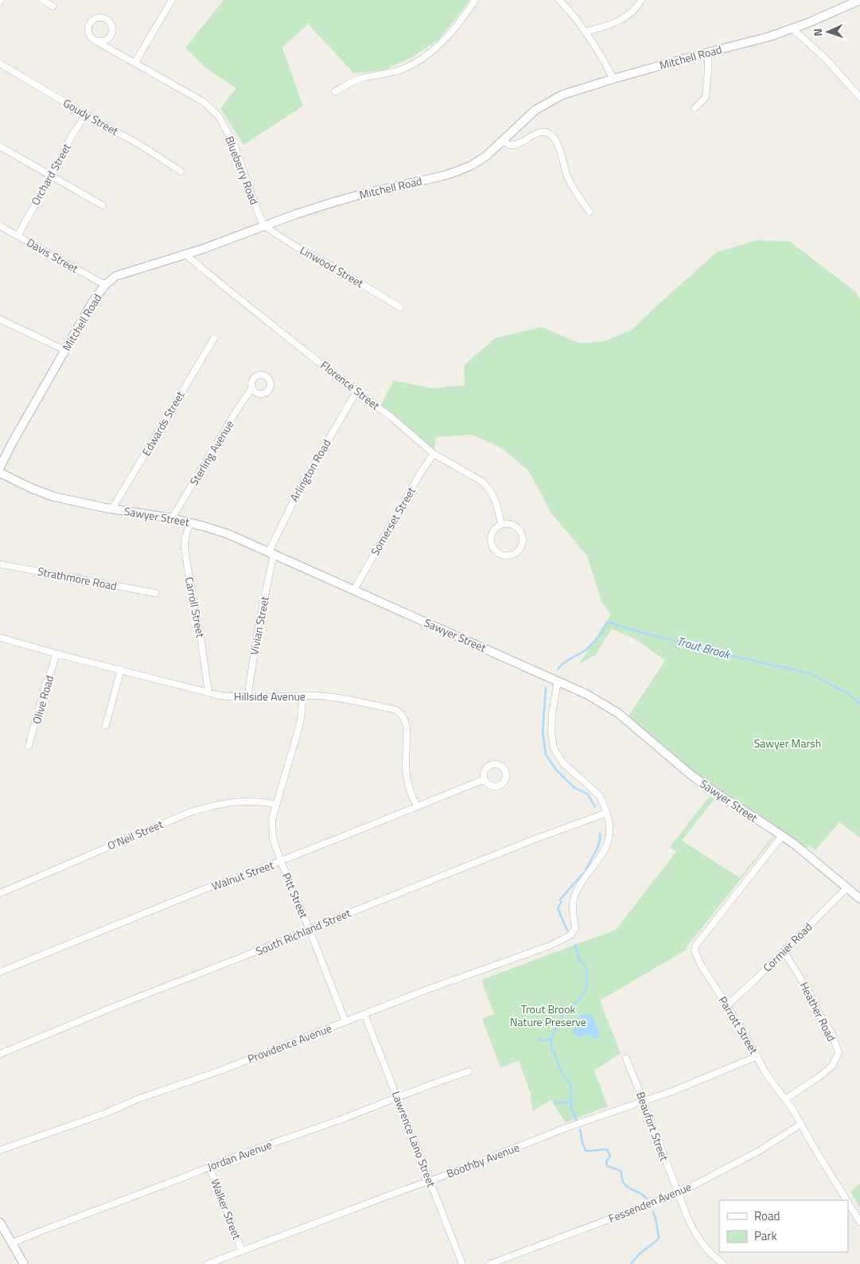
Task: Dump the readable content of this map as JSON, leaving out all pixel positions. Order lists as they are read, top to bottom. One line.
{"streets":{"street":["Mitchell Road","Goudy Street","Blueberry Road","Orchard Street","Davis Street","Linwood Street","Florence Street","Edwards Street","Sterling Avenue","Arlington Road","Sawyer Street","Somerset Street","Strathmore Road","Carroll Street","Vivian Street","Hillside Avenue","Olive Road","O'Neil Street","Walnut Street","Pitt Street","South Richland Street","Cormier Road","Heather Road","Parrott Street","Providence Avenue","Beaufort Street","Lawrence Lano Street","Jordan Avenue","Boothby Avenue","Fessenden Avenue","Walker Street"]},"crossings":[["Mitchell Road","Blueberry Road"],["Mitchell Road","Davis Street"],["Mitchell Road","Linwood Street"],["Mitchell Road","Florence Street"],["Goudy Street","Orchard Street"],["Blueberry Road","Linwood Street"],["Orchard Street","Davis Street"],["Florence Street","Arlington Road"],["Florence Street","Somerset Street"],["Edwards Street","Sawyer Street"],["Sterling Avenue","Sawyer Street"],["Arlington Road","Sawyer Street"],["Arlington Road","Vivian Street"],["Sawyer Street","Somerset Street"],["Sawyer Street","Carroll Street"],["Sawyer Street","Vivian Street"],["Sawyer Street","Cormier Road"],["Sawyer Street","Parrott Street"],["Carroll Street","Hillside Avenue"],["Vivian Street","Hillside Avenue"],["Hillside Avenue","Olive Road"],["Hillside Avenue","Walnut Street"],["Hillside Avenue","Pitt Street"],["O'Neil Street","Pitt Street"],["Walnut Street","Pitt Street"],["Pitt Street","South Richland Street"],["Pitt Street","Providence Avenue"],["South Richland Street","Providence Avenue"],["Cormier Road","Heather Road"],["Cormier Road","Parrott Street"],["Heather Road","Parrott Street"],["Parrott Street","Boothby Avenue"],["Parrott Street","Fessenden Avenue"],["Providence Avenue","Lawrence Lano Street"],["Beaufort Street","Boothby Avenue"],["Beaufort Street","Fessenden Avenue"],["Lawrence Lano Street","Jordan Avenue"],["Lawrence Lano Street","Boothby Avenue"],["Jordan Avenue","Walker Street"],["Boothby Avenue","Walker Street"]],"water":["Trout Brook"],"parks":["Sawyer Marsh","Trout Brook Nature Preserve"],"legend":["Road","Park"],"north":"left"}
